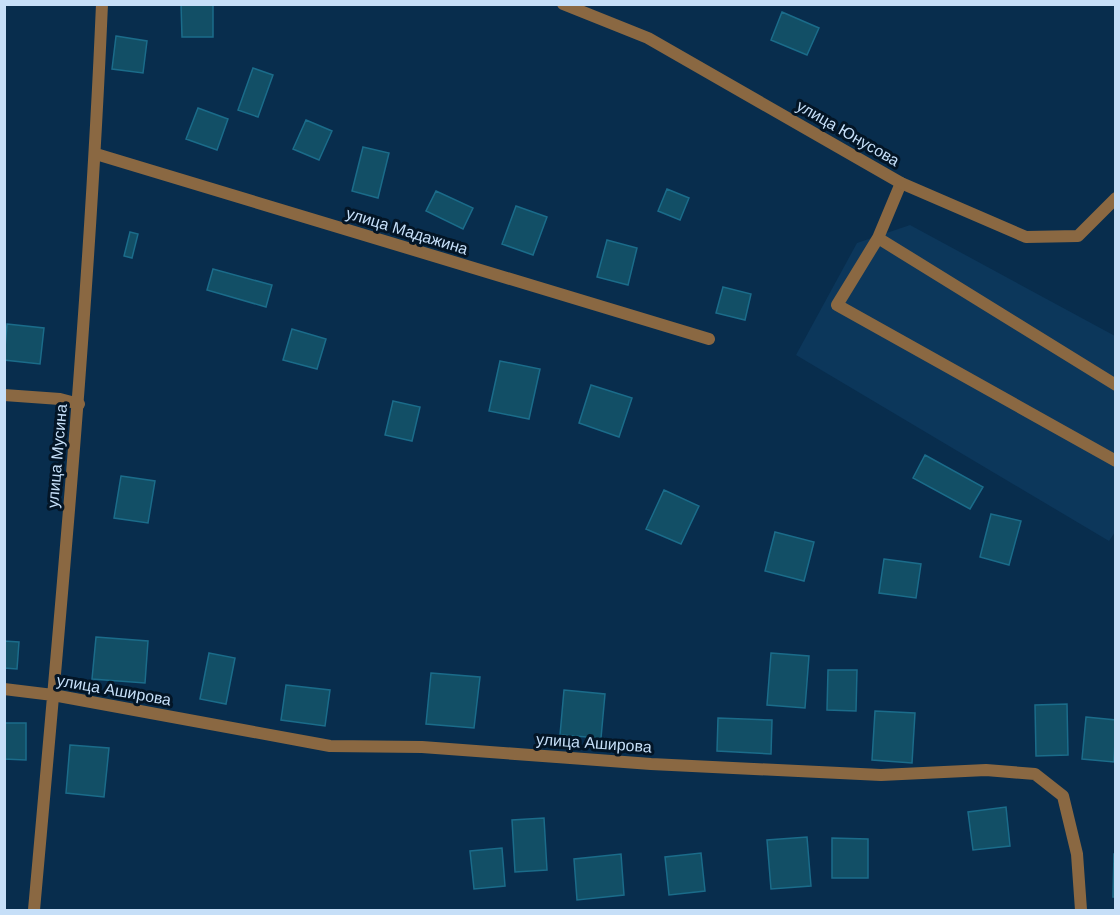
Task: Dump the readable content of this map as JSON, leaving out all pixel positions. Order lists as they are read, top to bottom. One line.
{"streets":{"street":["улица Юнусова","улица Мадажина","улица Мусина","улица Аширова"]},"crossings":[["улица Мадажина","улица Мусина"],["улица Мусина","улица Аширова"]]}
